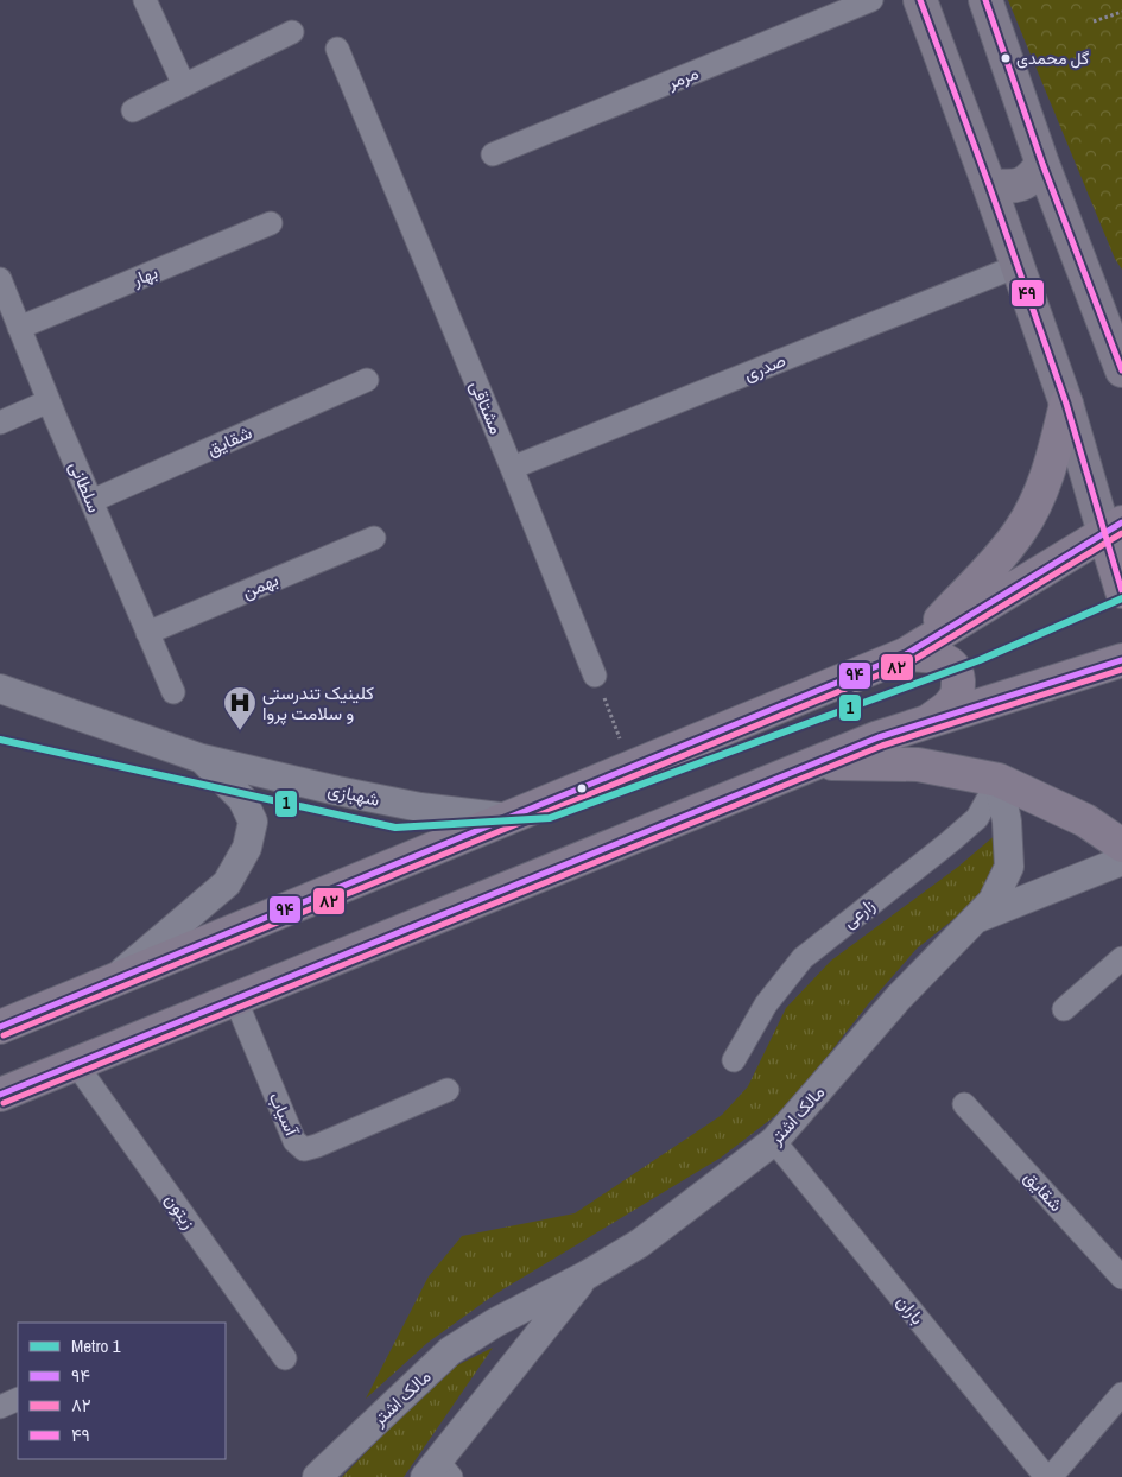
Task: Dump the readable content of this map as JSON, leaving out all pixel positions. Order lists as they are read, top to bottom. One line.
{"streets":{"street":["مرمر","بهار","صدری","مشتاقی","شقایق","سلطانی","بهمن","شهبازی","زارعی","آسیاب","مالک اشتر","زیتون","باران"]},"crossings":[["بهار","سلطانی"],["صدری","مشتاقی"],["شقایق","سلطانی"],["سلطانی","بهمن"],["زارعی","مالک اشتر"],["مالک اشتر","باران"]],"places":{"other":["گل محمدی"],"hospital":["کلینیک تندرستی و سلامت پروا"]},"lines":["transit line ۴۹","transit line ۹۴","transit line ۸۲","metro line 1"],"legend":["Metro 1","۹۴","۸۲","۴۹"]}
